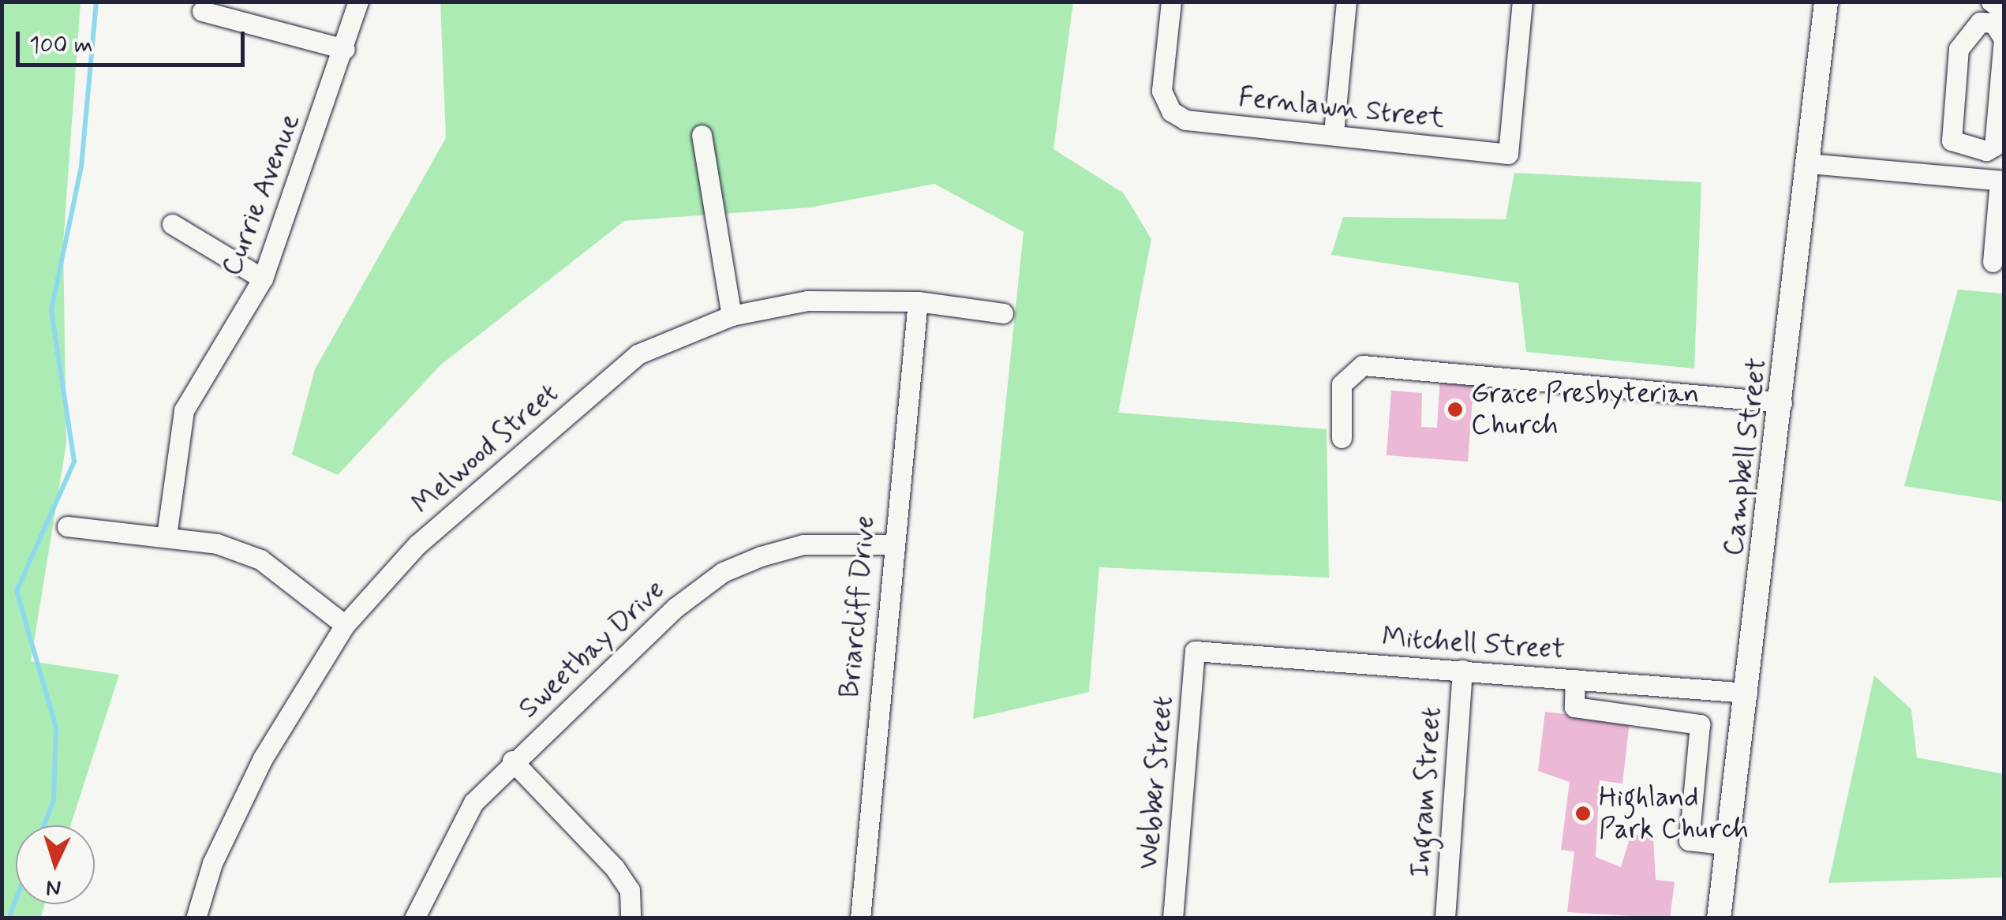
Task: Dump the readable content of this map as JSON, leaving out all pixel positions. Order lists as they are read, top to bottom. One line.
{"streets":{"main road":["Campbell Street"],"street":["Fernlawn Street","Currie Avenue","Melwood Street","Briarcliff Drive","Mitchell Street","Sweetbay Drive","Webber Street","Ingram Street"]},"crossings":[["Melwood Street","Briarcliff Drive"],["Campbell Street","Mitchell Street"],["Briarcliff Drive","Sweetbay Drive"],["Mitchell Street","Webber Street"],["Mitchell Street","Ingram Street"]],"places":["Grace Presbyterian Church","Highland Park Church"],"scale_bar":"100 m","north":"bottom"}
